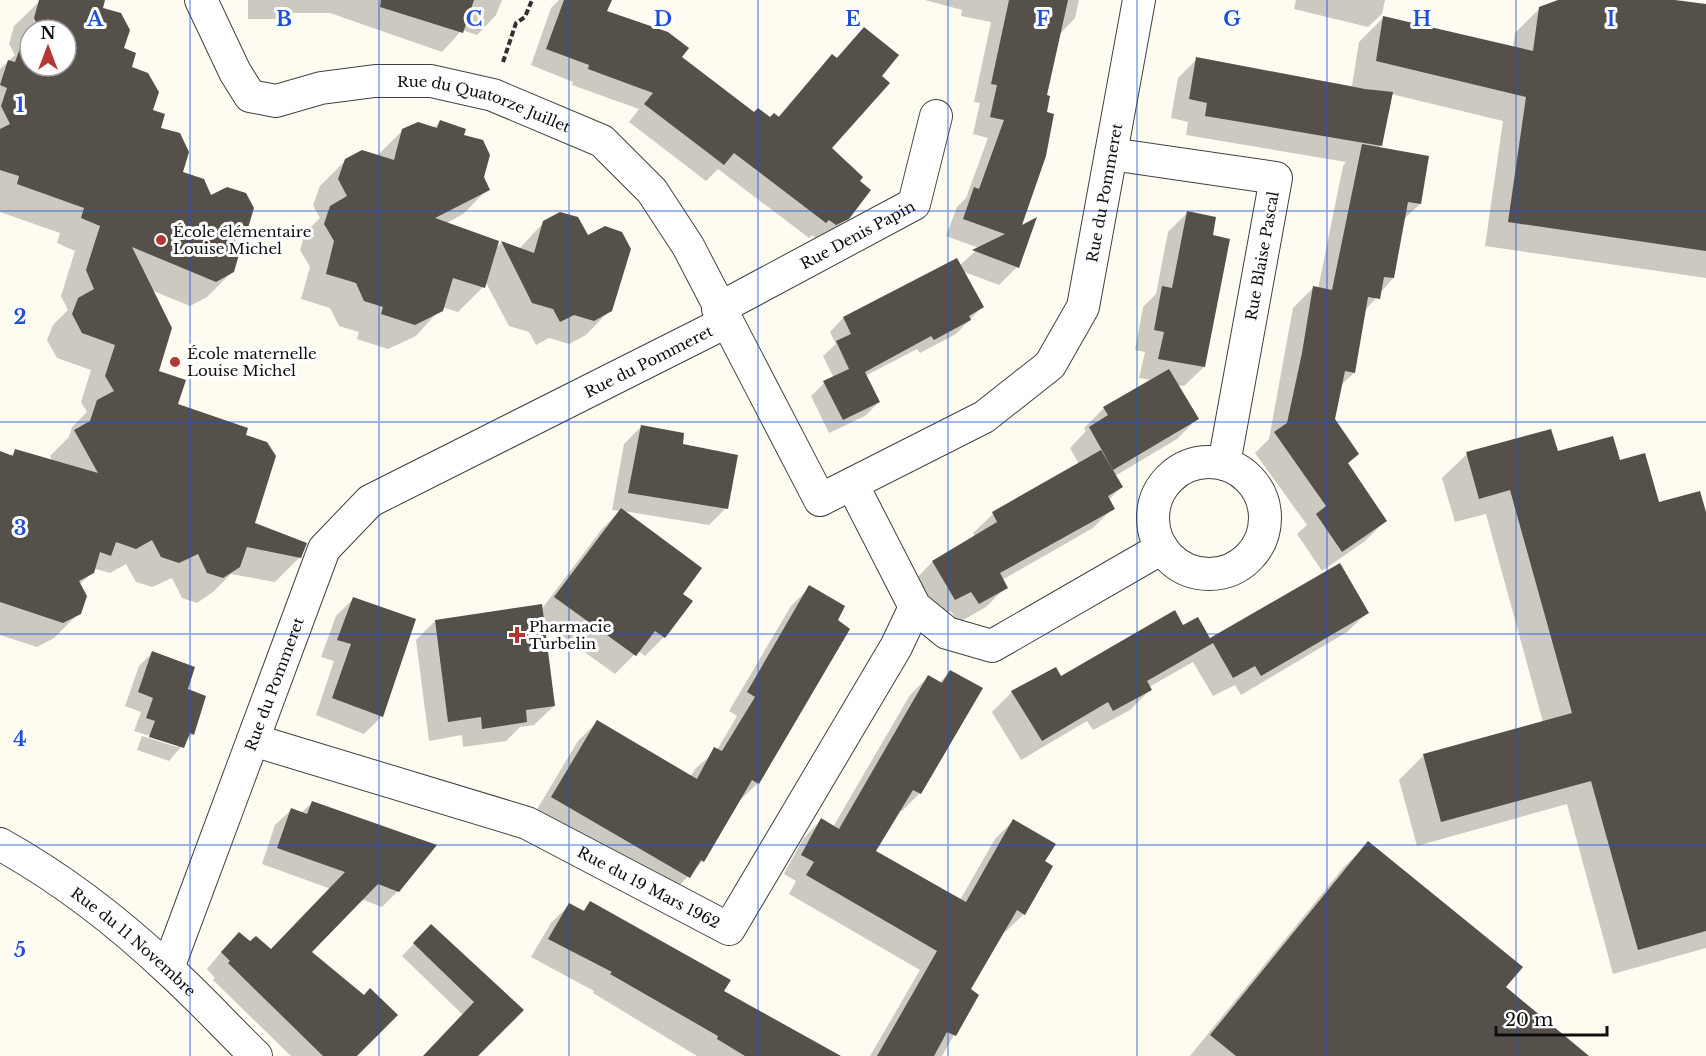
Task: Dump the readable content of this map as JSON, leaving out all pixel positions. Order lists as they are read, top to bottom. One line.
{"streets":{"street":["Rue du Quatorze Juillet","Rue du Pommeret","Rue Denis Papin","Rue Blaise Pascal","Rue du 19 Mars 1962","Rue du 11 Novembre"]},"crossings":[["Rue du Quatorze Juillet","Rue du Pommeret"],["Rue du Quatorze Juillet","Rue Denis Papin"],["Rue du Pommeret","Rue Denis Papin"],["Rue du Pommeret","Rue Blaise Pascal"],["Rue du Pommeret","Rue du 19 Mars 1962"],["Rue du Pommeret","Rue du 11 Novembre"]],"places":{"other":["École élémentaire Louise Michel","École maternelle Louise Michel"],"health":["Pharmacie Turbelin"]},"scale_bar":"20 m","north":"top","grid":{"columns":["A","B","C","D","E","F","G","H","I"],"rows":["1","2","3","4","5"]}}
